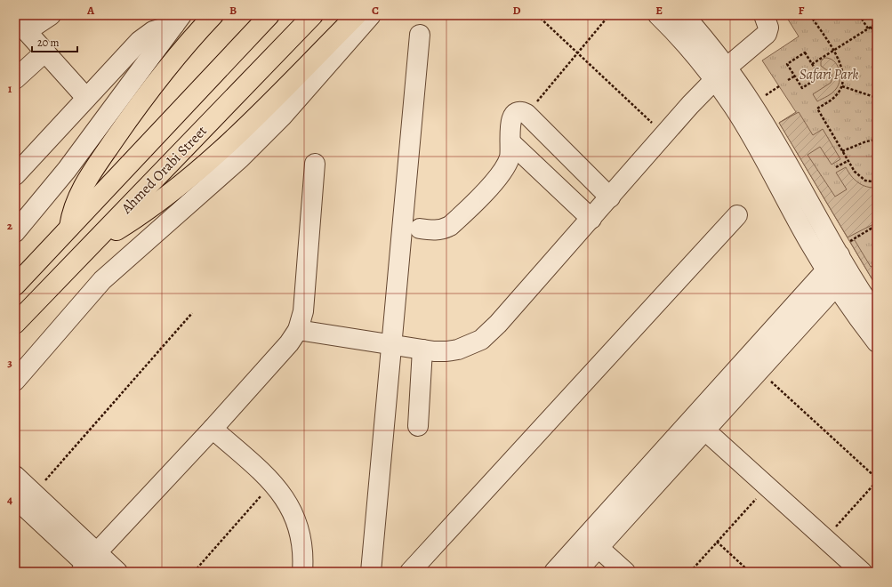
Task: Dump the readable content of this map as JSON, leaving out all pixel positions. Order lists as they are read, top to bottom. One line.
{"streets":{"highway":["Ahmed Orabi Street"]},"parks":["Safari Park"],"scale_bar":"20 m","grid":{"columns":["A","B","C","D","E","F"],"rows":["1","2","3","4"]}}
